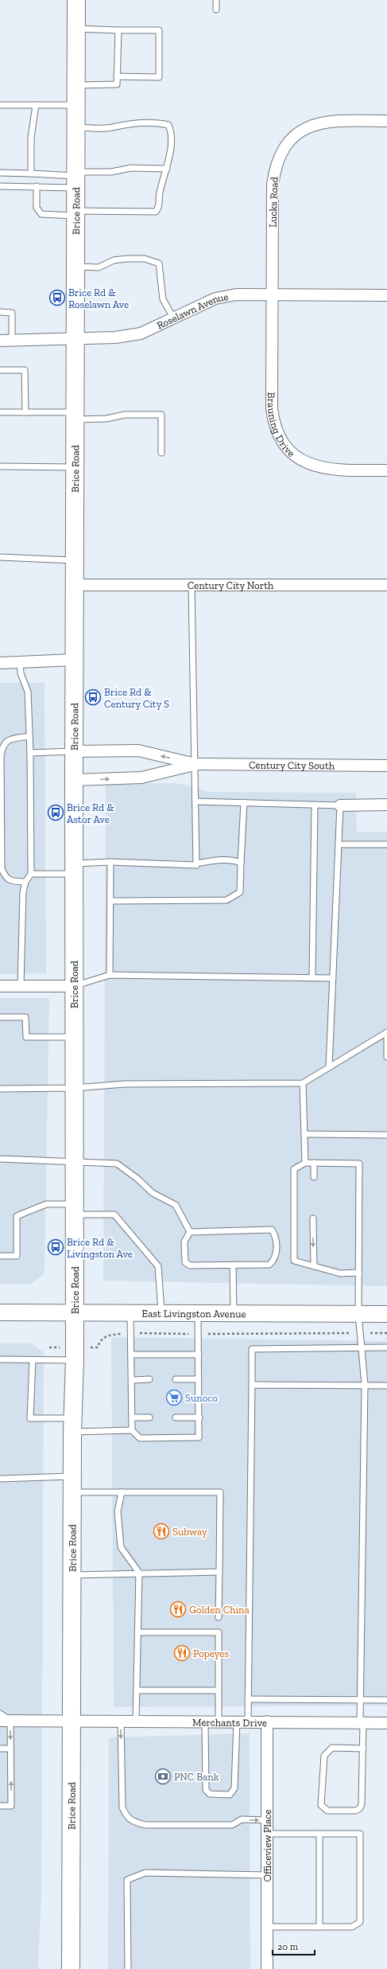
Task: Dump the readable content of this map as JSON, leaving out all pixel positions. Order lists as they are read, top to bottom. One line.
{"streets":{"main road":["Brice Road","East Livingston Avenue"],"street":["Lucks Road","Roselawn Avenue","Brauning Drive","Century City North","Century City South","Merchants Drive","Officeview Place"]},"crossings":[["Lucks Road","Roselawn Avenue"],["Lucks Road","Brauning Drive"],["Brice Road","Roselawn Avenue"],["Brice Road","Century City North"],["Brice Road","Century City South"],["Brice Road","East Livingston Avenue"],["Brice Road","Merchants Drive"],["Roselawn Avenue","Brauning Drive"],["Merchants Drive","Officeview Place"]],"places":{"bus stop":["Brice Rd & Roselawn Ave","Brice Rd & Century City S","Brice Rd & Astor Ave","Brice Rd & Livingston Ave"],"supermarket":["Sunoco"],"restaurant":["Subway","Golden China","Popeyes"],"bank":["PNC Bank"]},"scale_bar":"20 m"}
